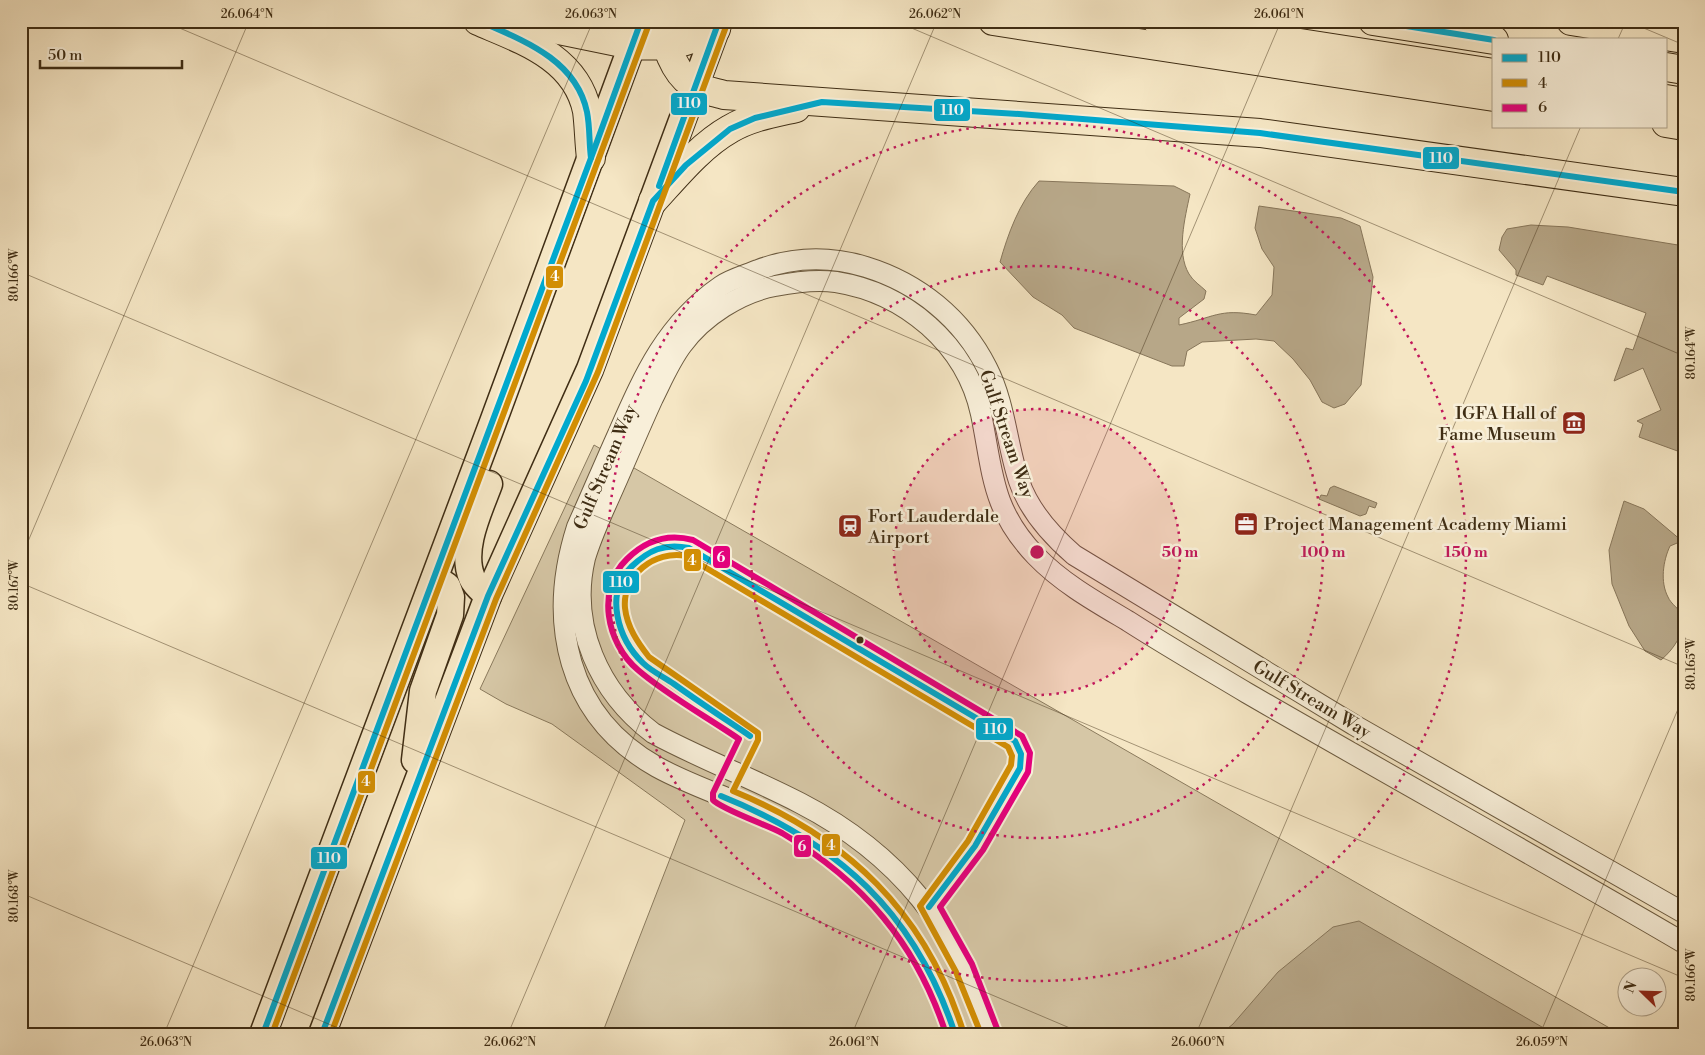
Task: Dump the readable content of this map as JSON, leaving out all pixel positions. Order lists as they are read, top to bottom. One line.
{"streets":{"street":["Gulf Stream Way"]},"places":{"museum":["IGFA Hall of Fame Museum"],"office":["Project Management Academy Miami"],"station":["Fort Lauderdale Airport"]},"lines":["transit line 110","transit line 4","transit line 6"],"legend":["110","4","6"],"scale_bar":"50 m","north":"top left","coordinates":["26.064°N","26.063°N","26.062°N","26.061°N","80.166°W","80.164°W","80.167°W","80.165°W","80.168°W","26.060°N","26.059°N"],"rings":["50 m","100 m","150 m"]}
